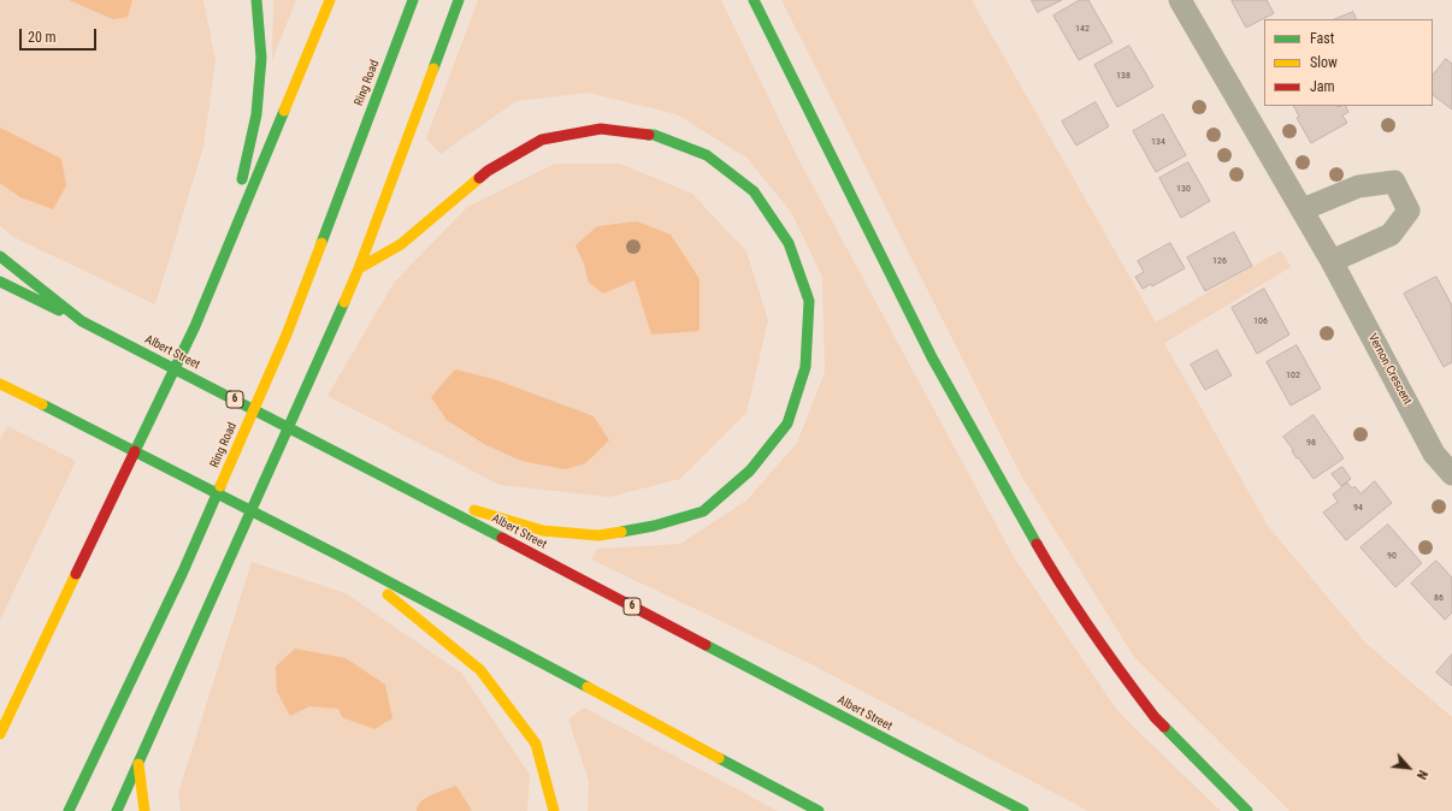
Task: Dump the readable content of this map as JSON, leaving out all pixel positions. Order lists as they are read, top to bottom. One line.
{"streets":{"main road":["Ring Road","Albert Street","6"],"street":["Vernon Crescent"]},"house_numbers":["142","138","134","130","126","106","102","98","94","90","86"],"legend":["Fast","Slow","Jam"],"scale_bar":"20 m","north":"bottom right"}
